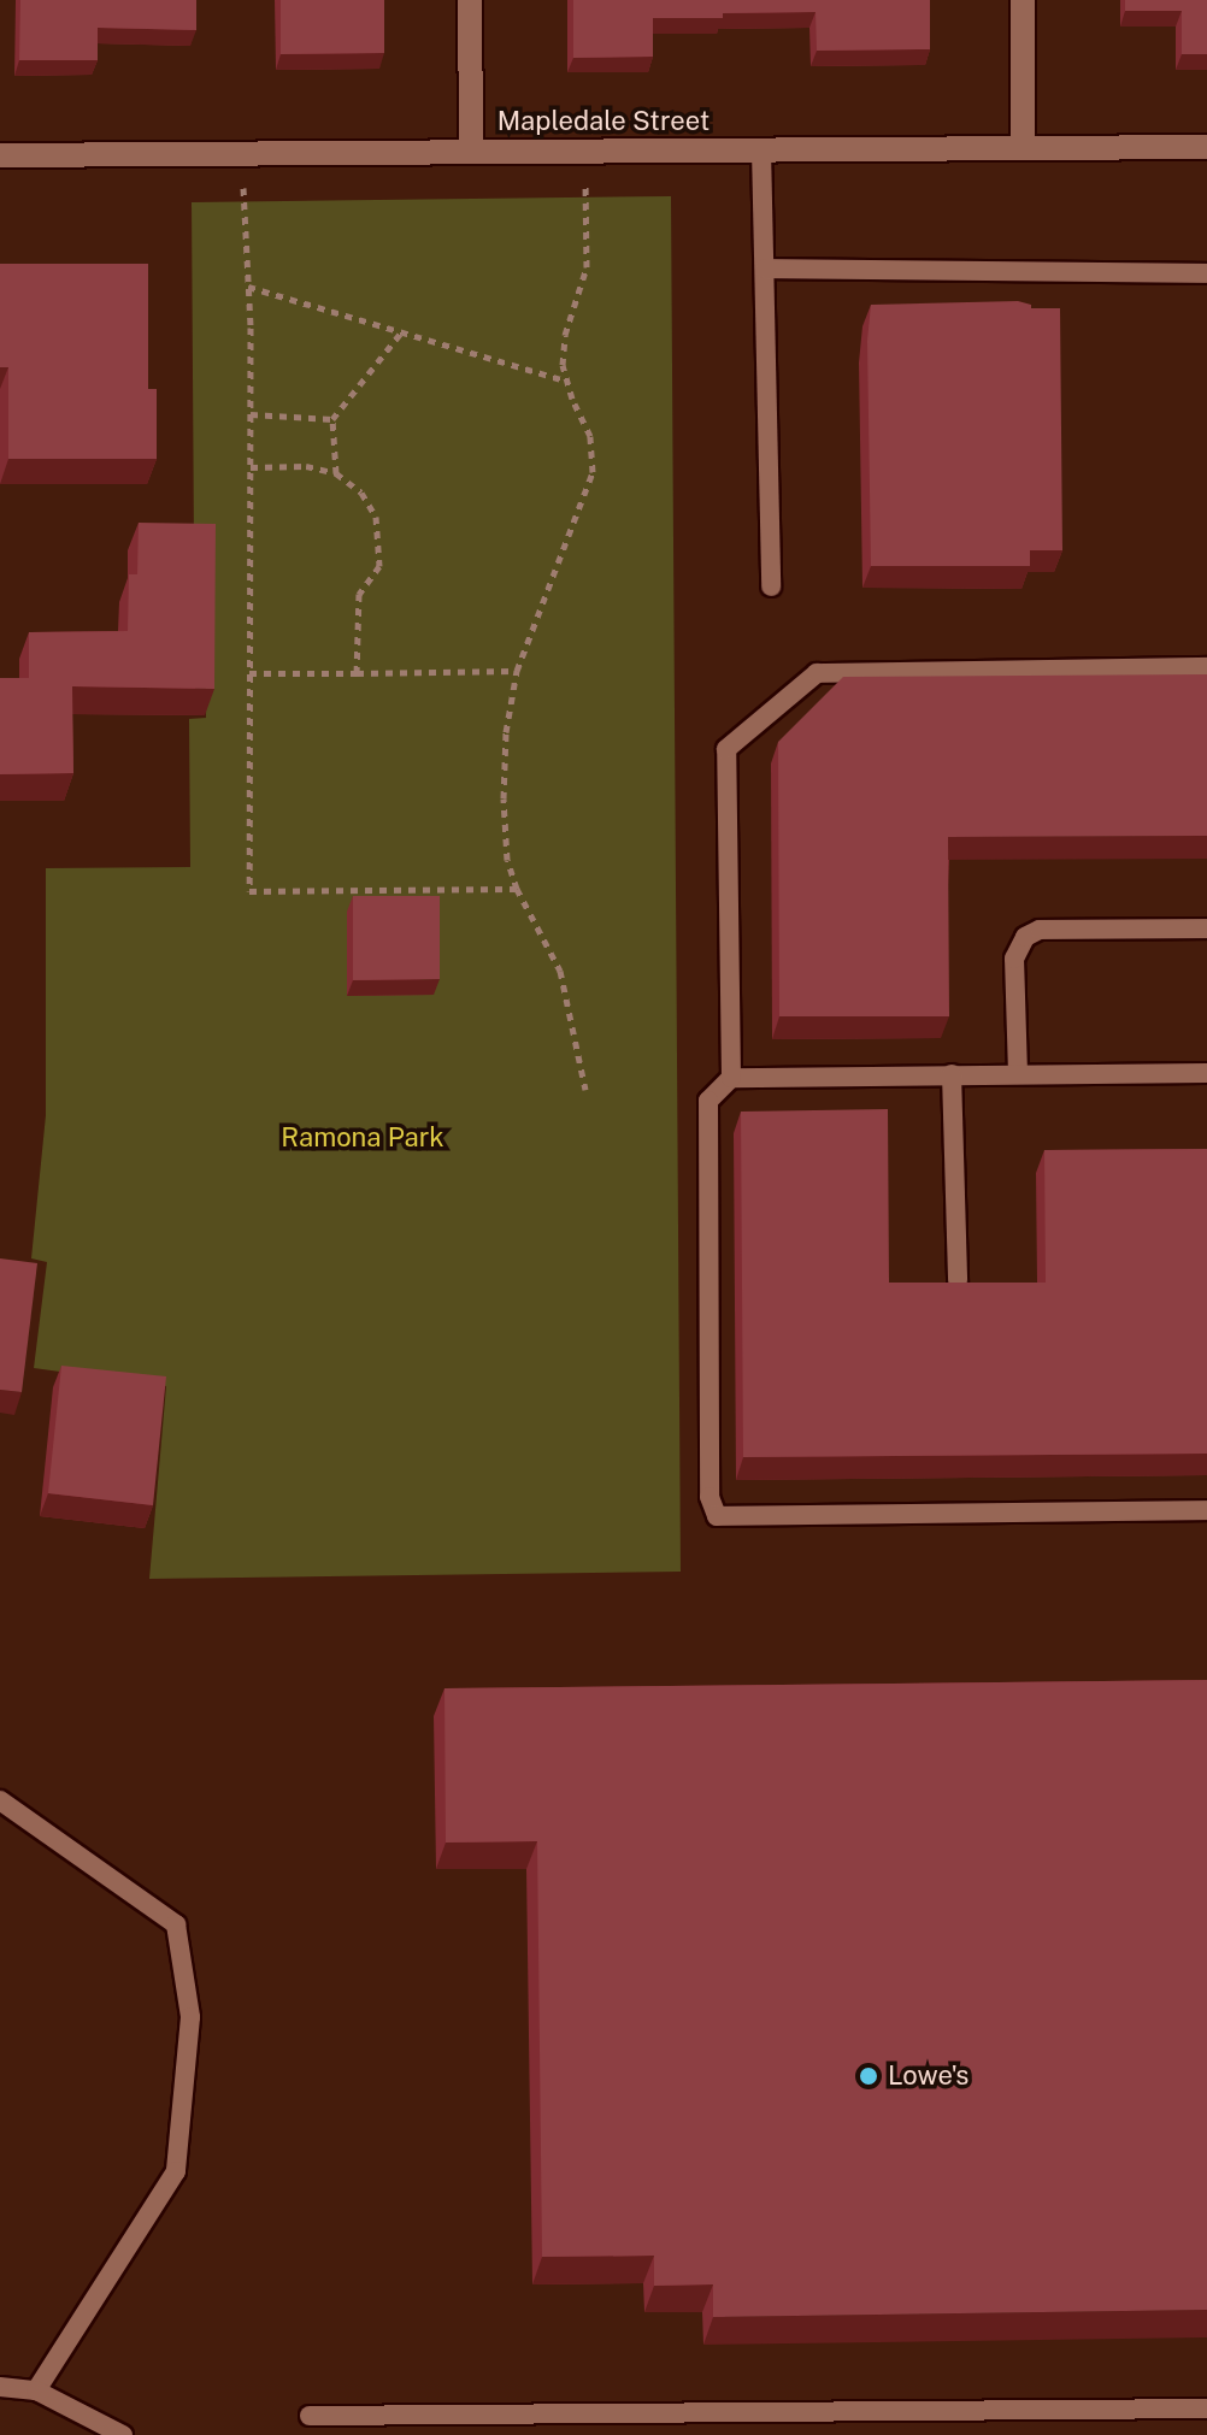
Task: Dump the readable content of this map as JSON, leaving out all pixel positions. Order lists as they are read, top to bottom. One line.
{"streets":{"street":["Mapledale Street"]},"parks":["Ramona Park"],"places":["Lowe's"]}
